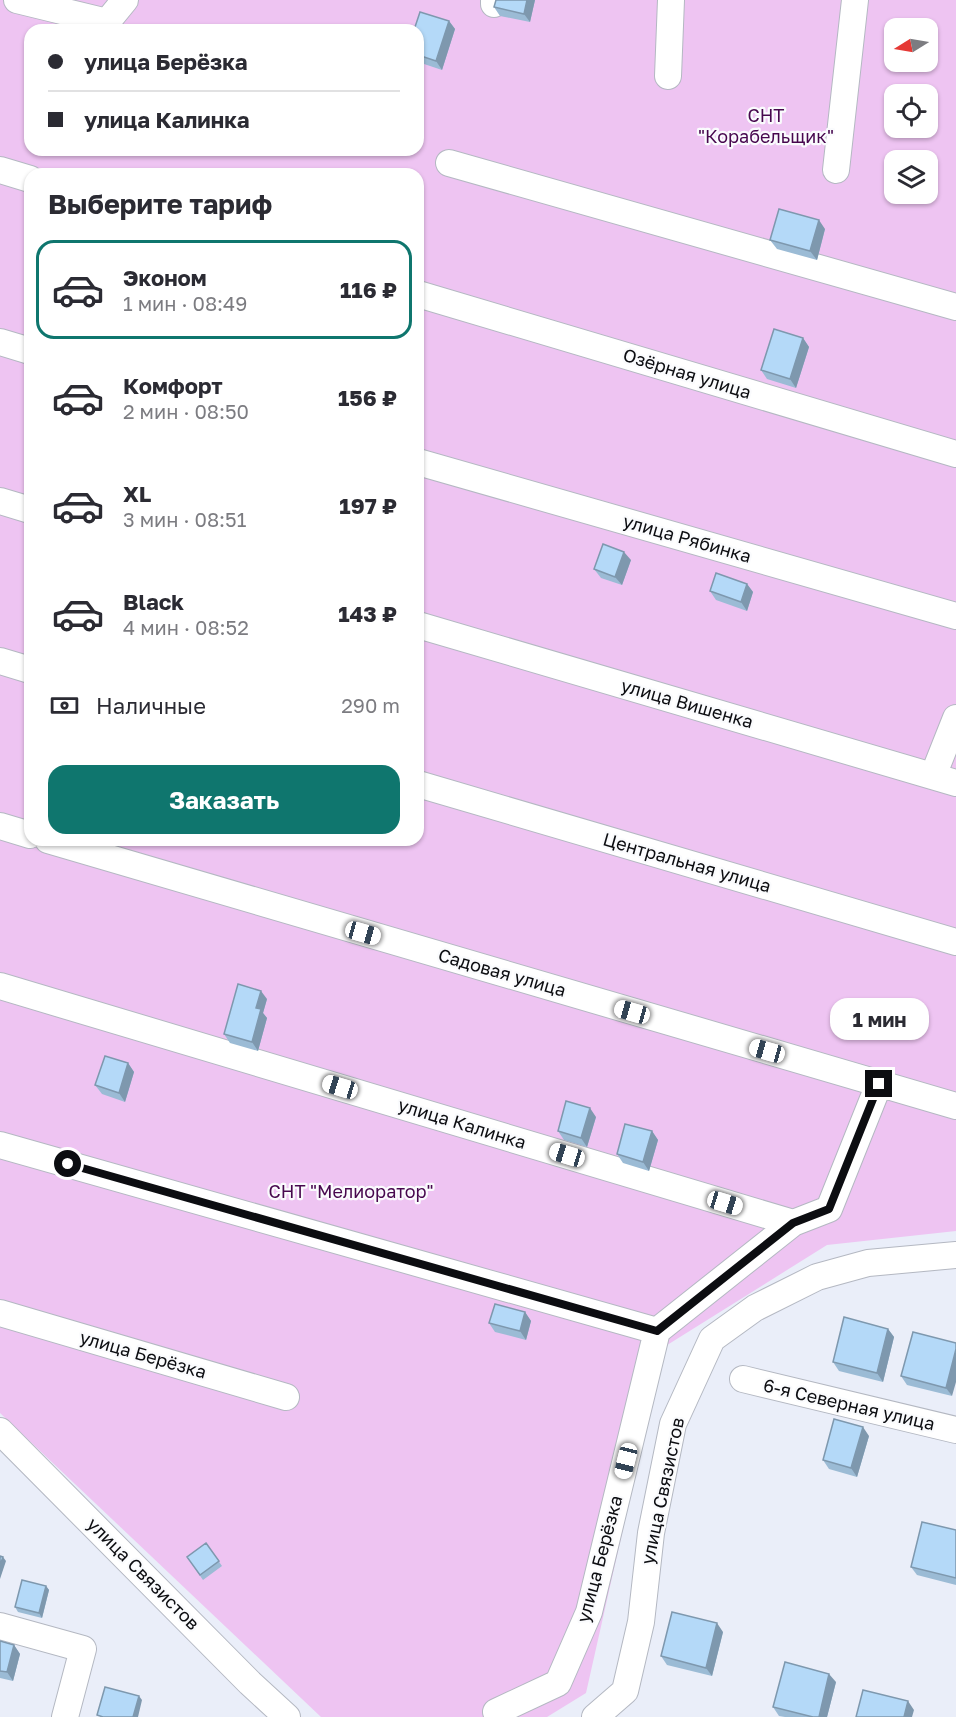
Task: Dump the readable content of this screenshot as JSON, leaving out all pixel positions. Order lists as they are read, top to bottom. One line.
{"streets":{"street":["Озёрная улица","улица Рябинка","улица Вишенка","Центральная улица","Садовая улица","улица Калинка","улица Берёзка","6-я Северная улица","улица Связистов"]},"parks":["СНТ \"Корабельщик\"","СНТ \"Мелиоратор\""],"north":"left","page":{"banner":["улица Берёзка","улица Калинка"],"heading":"Выберите тариф","list":[{"name":"Эконом","note":"1 мин · 08:49","value":"116 ₽"},{"name":"Комфорт","note":"2 мин · 08:50","value":"156 ₽"},{"name":"XL","note":"3 мин · 08:51","value":"197 ₽"},{"name":"Black","note":"4 мин · 08:52","value":"143 ₽"}],"pay":["Наличные","290 m"],"buttons":"Заказать","bubble":"1 мин"}}
